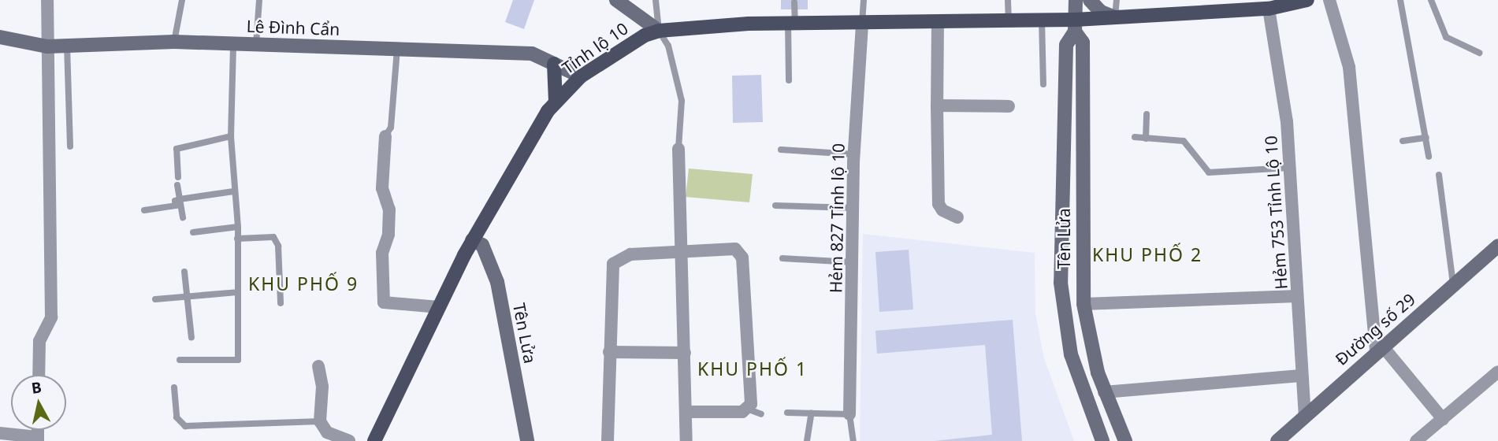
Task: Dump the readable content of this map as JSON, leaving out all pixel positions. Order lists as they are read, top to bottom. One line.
{"streets":{"main road":["Tỉnh lộ 10"],"street":["Lê Đình Cẩn","Hẻm 753 Tỉnh Lộ 10","Hẻm 827 Tỉnh lộ 10","Tên Lửa","Đường số 29"]},"crossings":[["Lê Đình Cẩn","Tỉnh lộ 10"],["Tỉnh lộ 10","Hẻm 753 Tỉnh Lộ 10"],["Tỉnh lộ 10","Hẻm 827 Tỉnh lộ 10"],["Tỉnh lộ 10","Tên Lửa"],["Hẻm 753 Tỉnh Lộ 10","Đường số 29"]],"districts":["KHU PHỐ 2","KHU PHỐ 9","KHU PHỐ 1"],"north":"top"}
